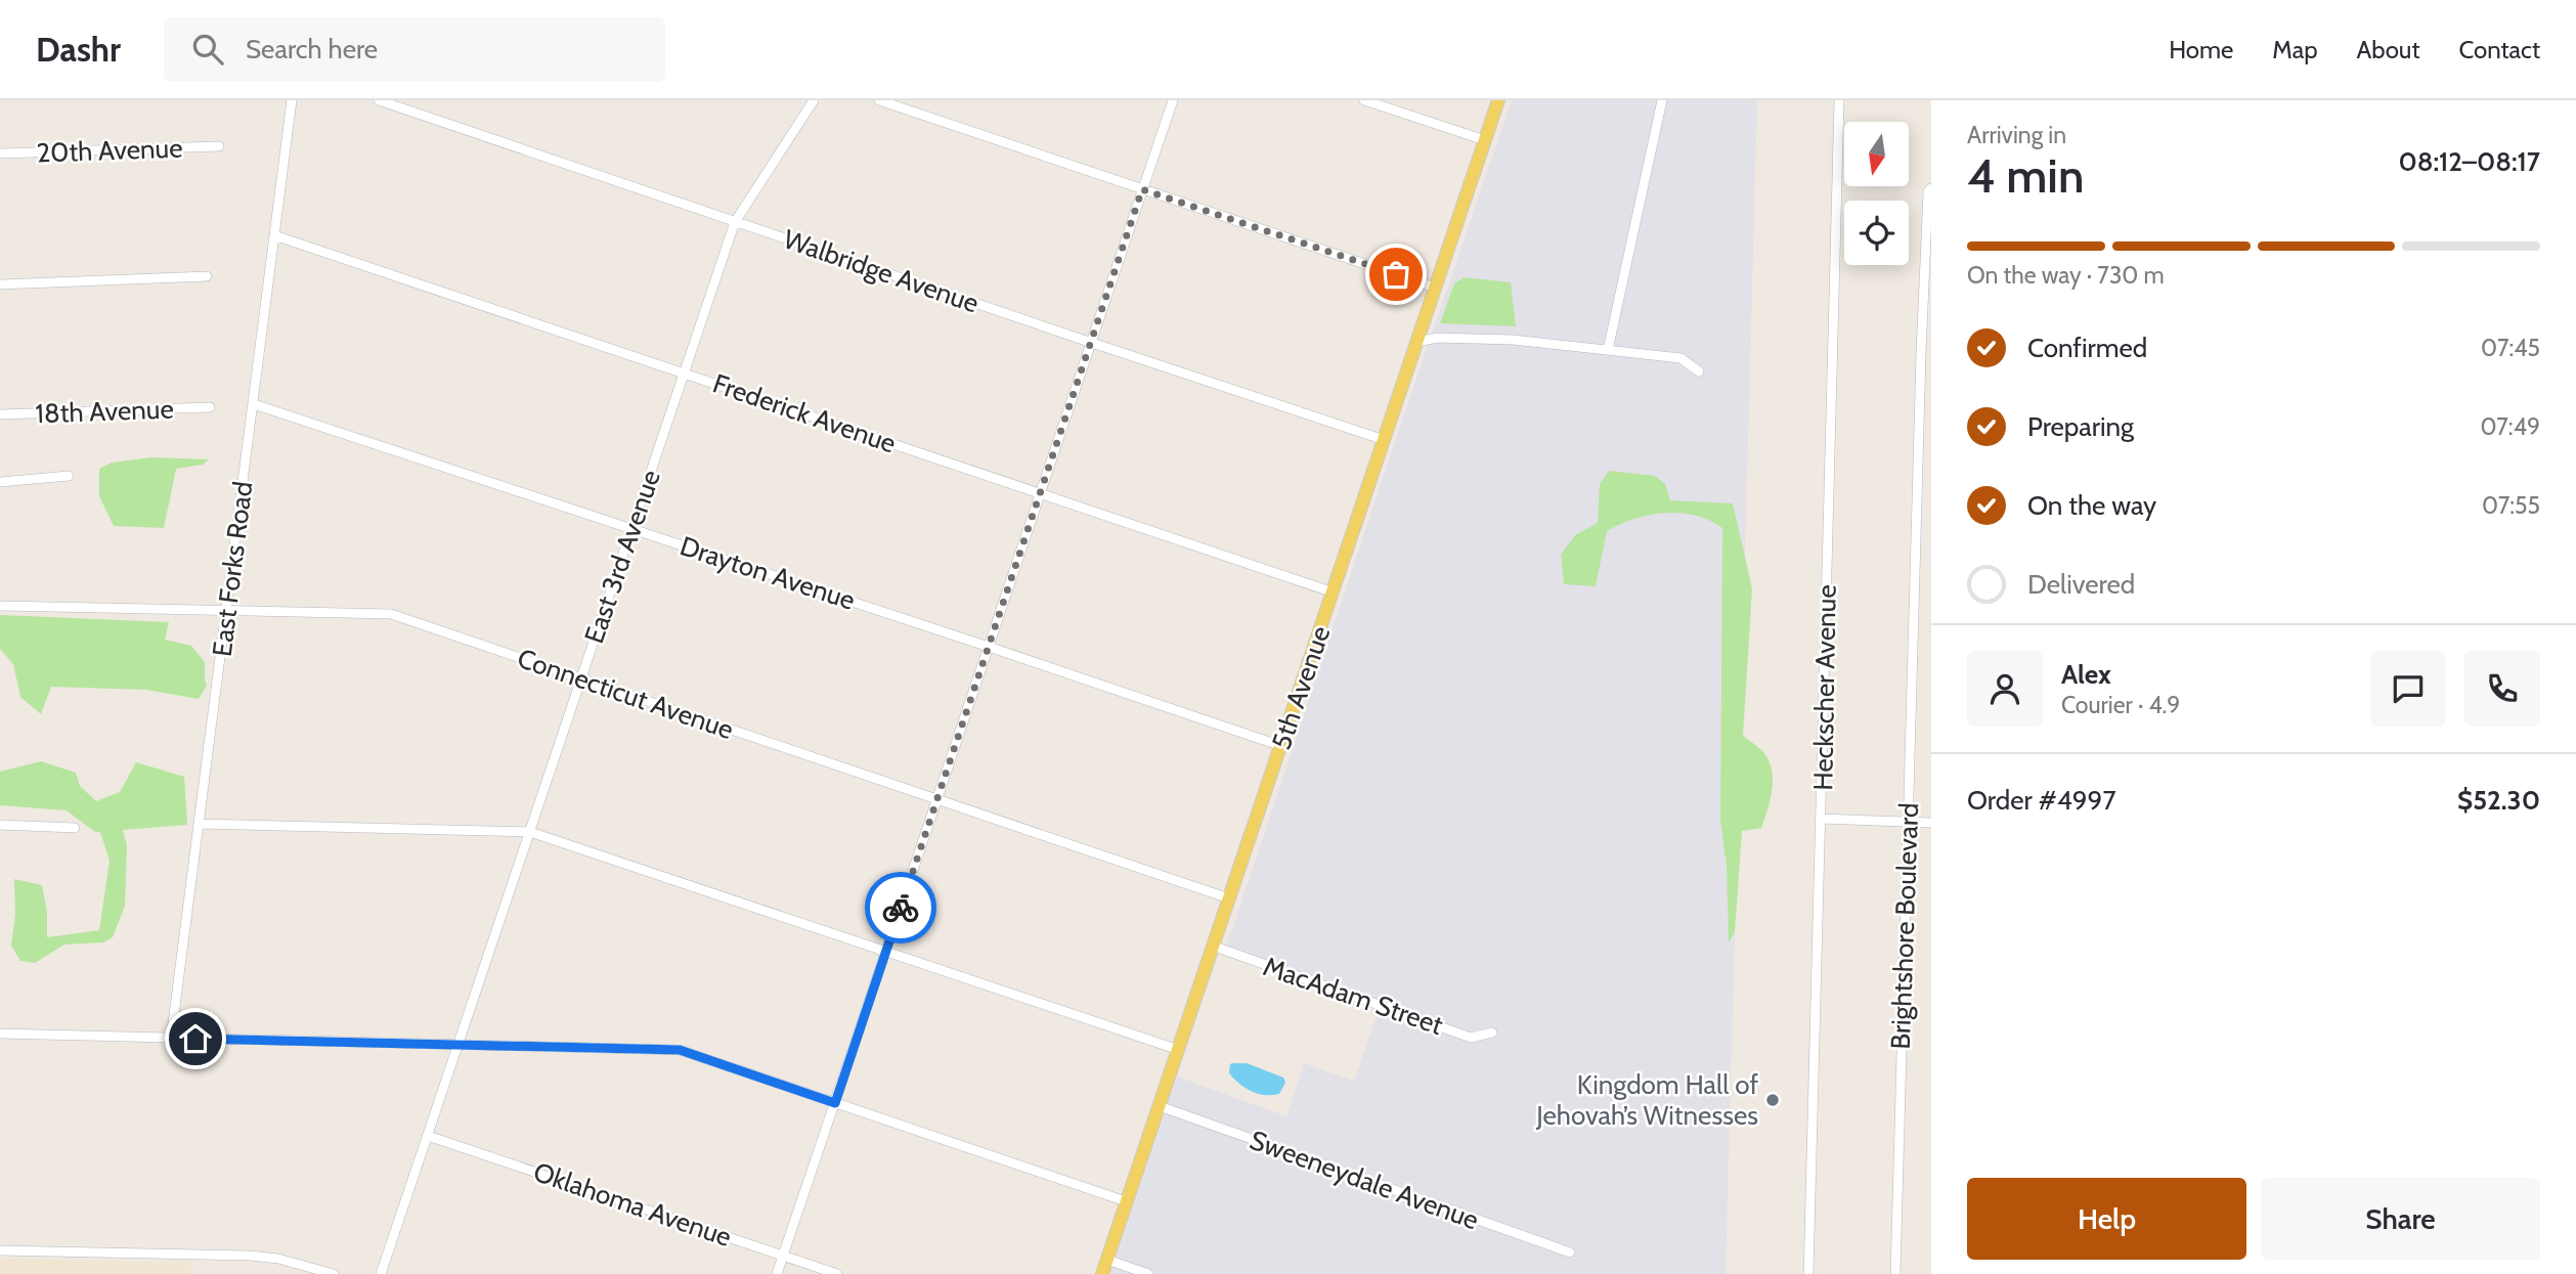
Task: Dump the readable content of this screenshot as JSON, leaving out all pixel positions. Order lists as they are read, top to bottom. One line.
{"streets":{"main road":["5th Avenue"],"street":["20th Avenue","Walbridge Avenue","18th Avenue","Frederick Avenue","East 3rd Avenue","East Forks Road","Drayton Avenue","Heckscher Avenue","Connecticut Avenue","Brightshore Boulevard","MacAdam Street","Sweeneydale Avenue","Oklahoma Avenue"]},"crossings":[["Walbridge Avenue","East 3rd Avenue"],["Walbridge Avenue","5th Avenue"],["Frederick Avenue","East 3rd Avenue"],["Frederick Avenue","East Forks Road"],["Frederick Avenue","5th Avenue"],["East 3rd Avenue","Drayton Avenue"],["East 3rd Avenue","Connecticut Avenue"],["East 3rd Avenue","Oklahoma Avenue"],["East Forks Road","Drayton Avenue"],["East Forks Road","Connecticut Avenue"],["Drayton Avenue","5th Avenue"],["5th Avenue","Connecticut Avenue"],["5th Avenue","MacAdam Street"],["5th Avenue","Sweeneydale Avenue"]],"places":["Kingdom Hall of Jehovah’s Witnesses"],"north":"bottom","page":{"header":"Dashr","search":"Search here","nav":["Home","Map","About","Contact"],"heading":["4 min","Arriving in","08:12–08:17"],"panel":["Alex","Courier · 4.9","Order #4997","$52.30"],"bar":"On the way · 730 m","list":[["Confirmed","07:45"],["Preparing","07:49"],["On the way","07:55"],"Delivered"],"buttons":["Help","Share"]}}
